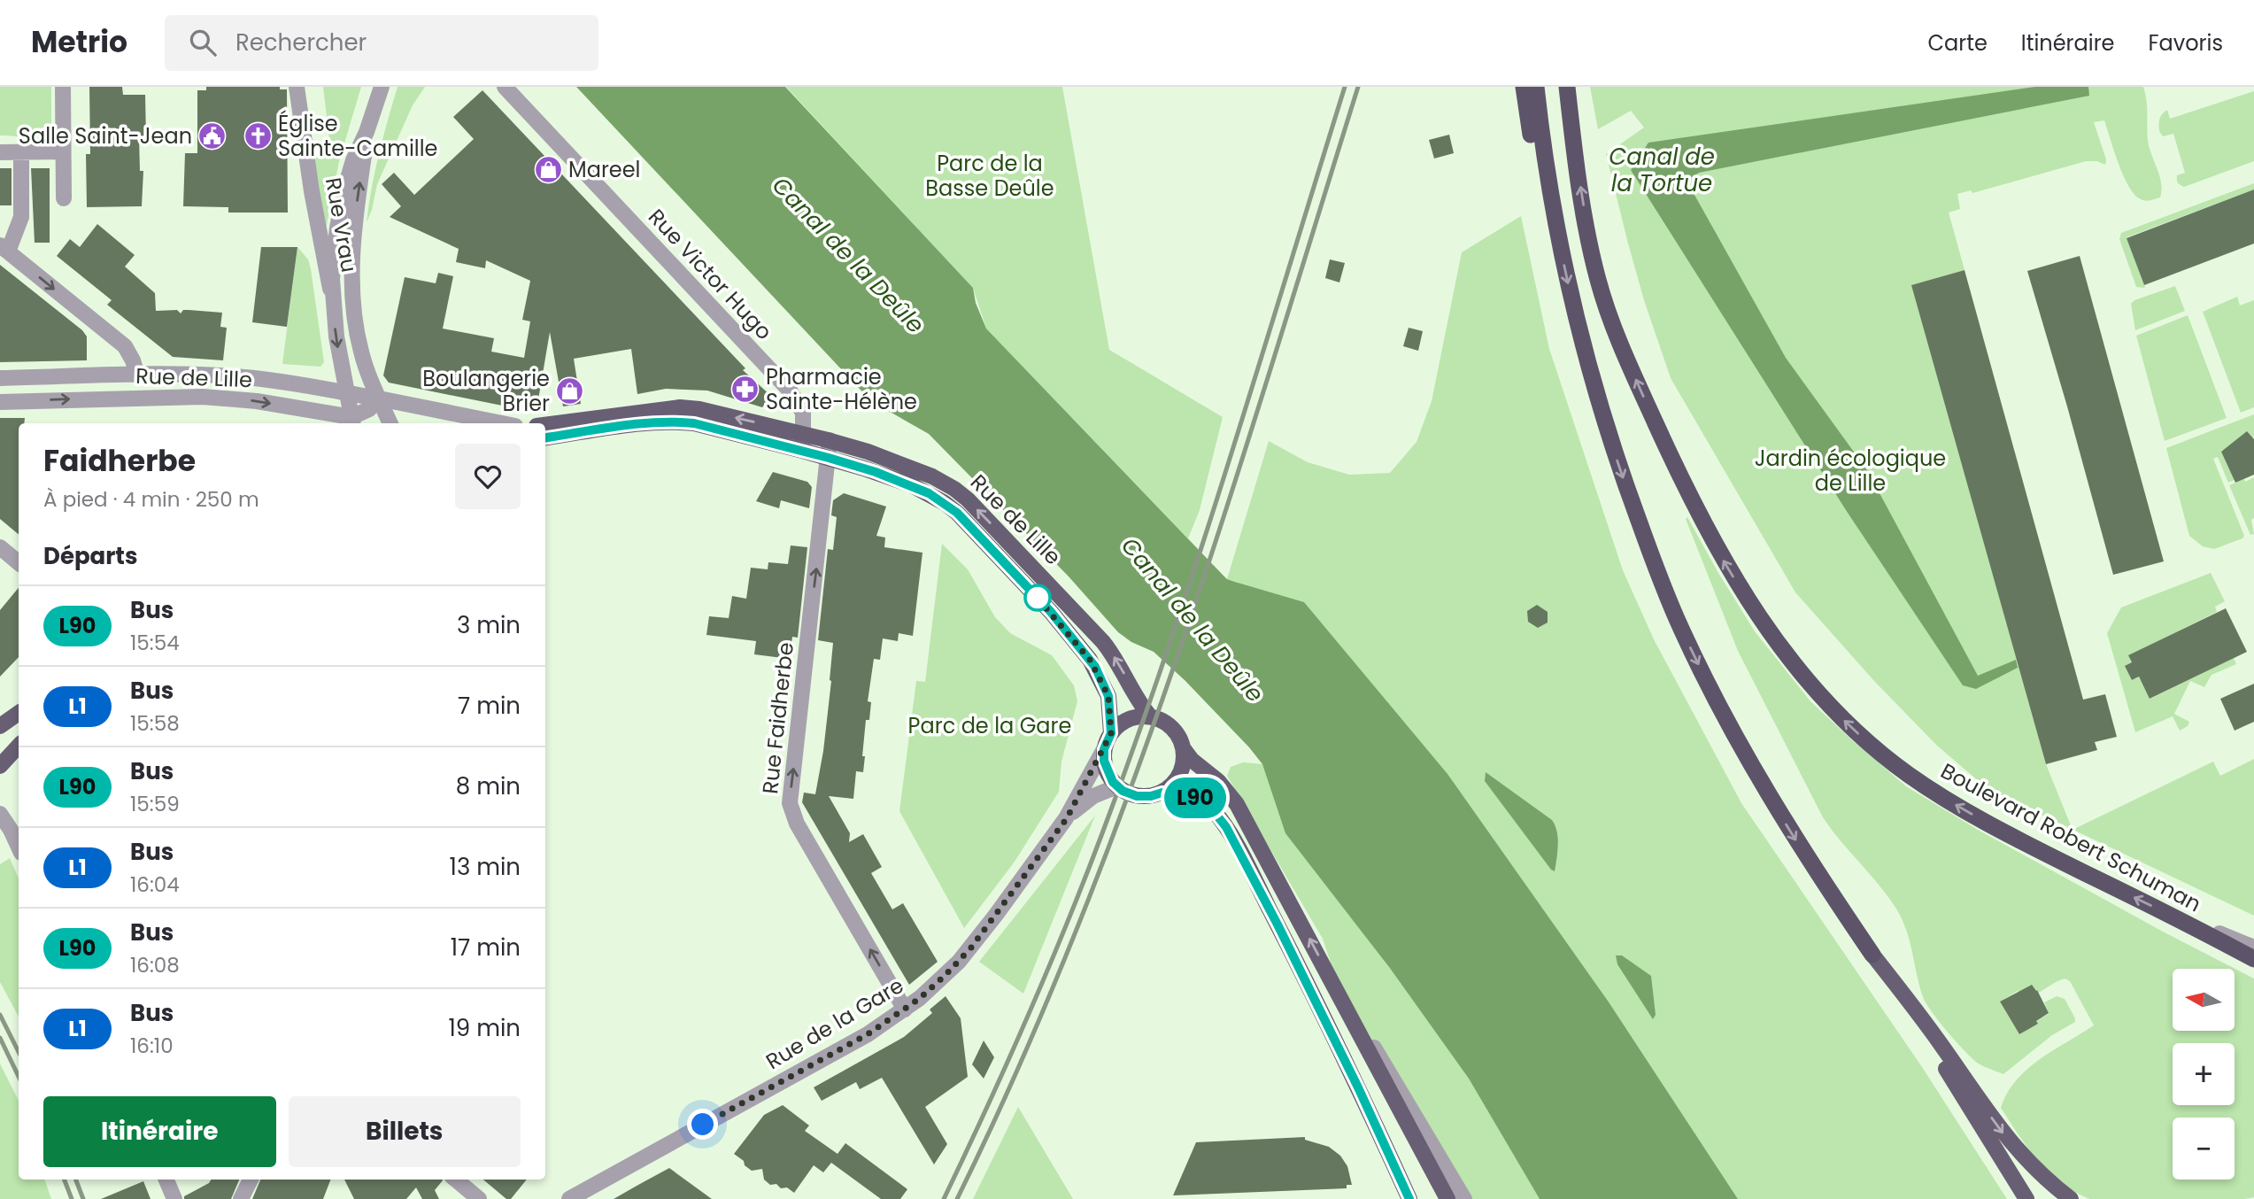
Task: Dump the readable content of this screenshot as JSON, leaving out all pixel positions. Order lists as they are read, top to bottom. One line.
{"streets":{"highway":["Boulevard Robert Schuman"],"main road":["Rue de Lille"],"street":["Rue Vrau","Rue Victor Hugo","Rue Faidherbe","Rue de la Gare"]},"crossings":[["Rue Victor Hugo","Rue de Lille"],["Rue de Lille","Rue Faidherbe"],["Rue de Lille","Rue de la Gare"],["Rue Faidherbe","Rue de la Gare"]],"one_way":["Rue Faidherbe"],"water":["Canal de la Tortue","Canal de la Deûle"],"parks":["Parc de la Basse Deûle","Jardin écologique de Lille","Parc de la Gare"],"places":{"public building":["Salle Saint-Jean"],"church":["Église Sainte-Camille"],"shop":["Mareel","Boulangerie Brier"],"pharmacy":["Pharmacie Sainte-Hélène"]},"lines":["bus line L90"],"north":"left","page":{"header":"Metrio","search":"Rechercher","nav":["Carte","Itinéraire","Favoris"],"on_map":"L90","heading":[["Faidherbe","À pied · 4 min · 250 m"],"Départs"],"list":[{"mark":"L90","name":"Bus","note":"15:54","value":"3 min"},{"mark":"L1","name":"Bus","note":"15:58","value":"7 min"},{"mark":"L90","name":"Bus","note":"15:59","value":"8 min"},{"mark":"L1","name":"Bus","note":"16:04","value":"13 min"},{"mark":"L90","name":"Bus","note":"16:08","value":"17 min"},{"mark":"L1","name":"Bus","note":"16:10","value":"19 min"}],"map_buttons":["+","−"],"buttons":["Itinéraire","Billets"]}}
